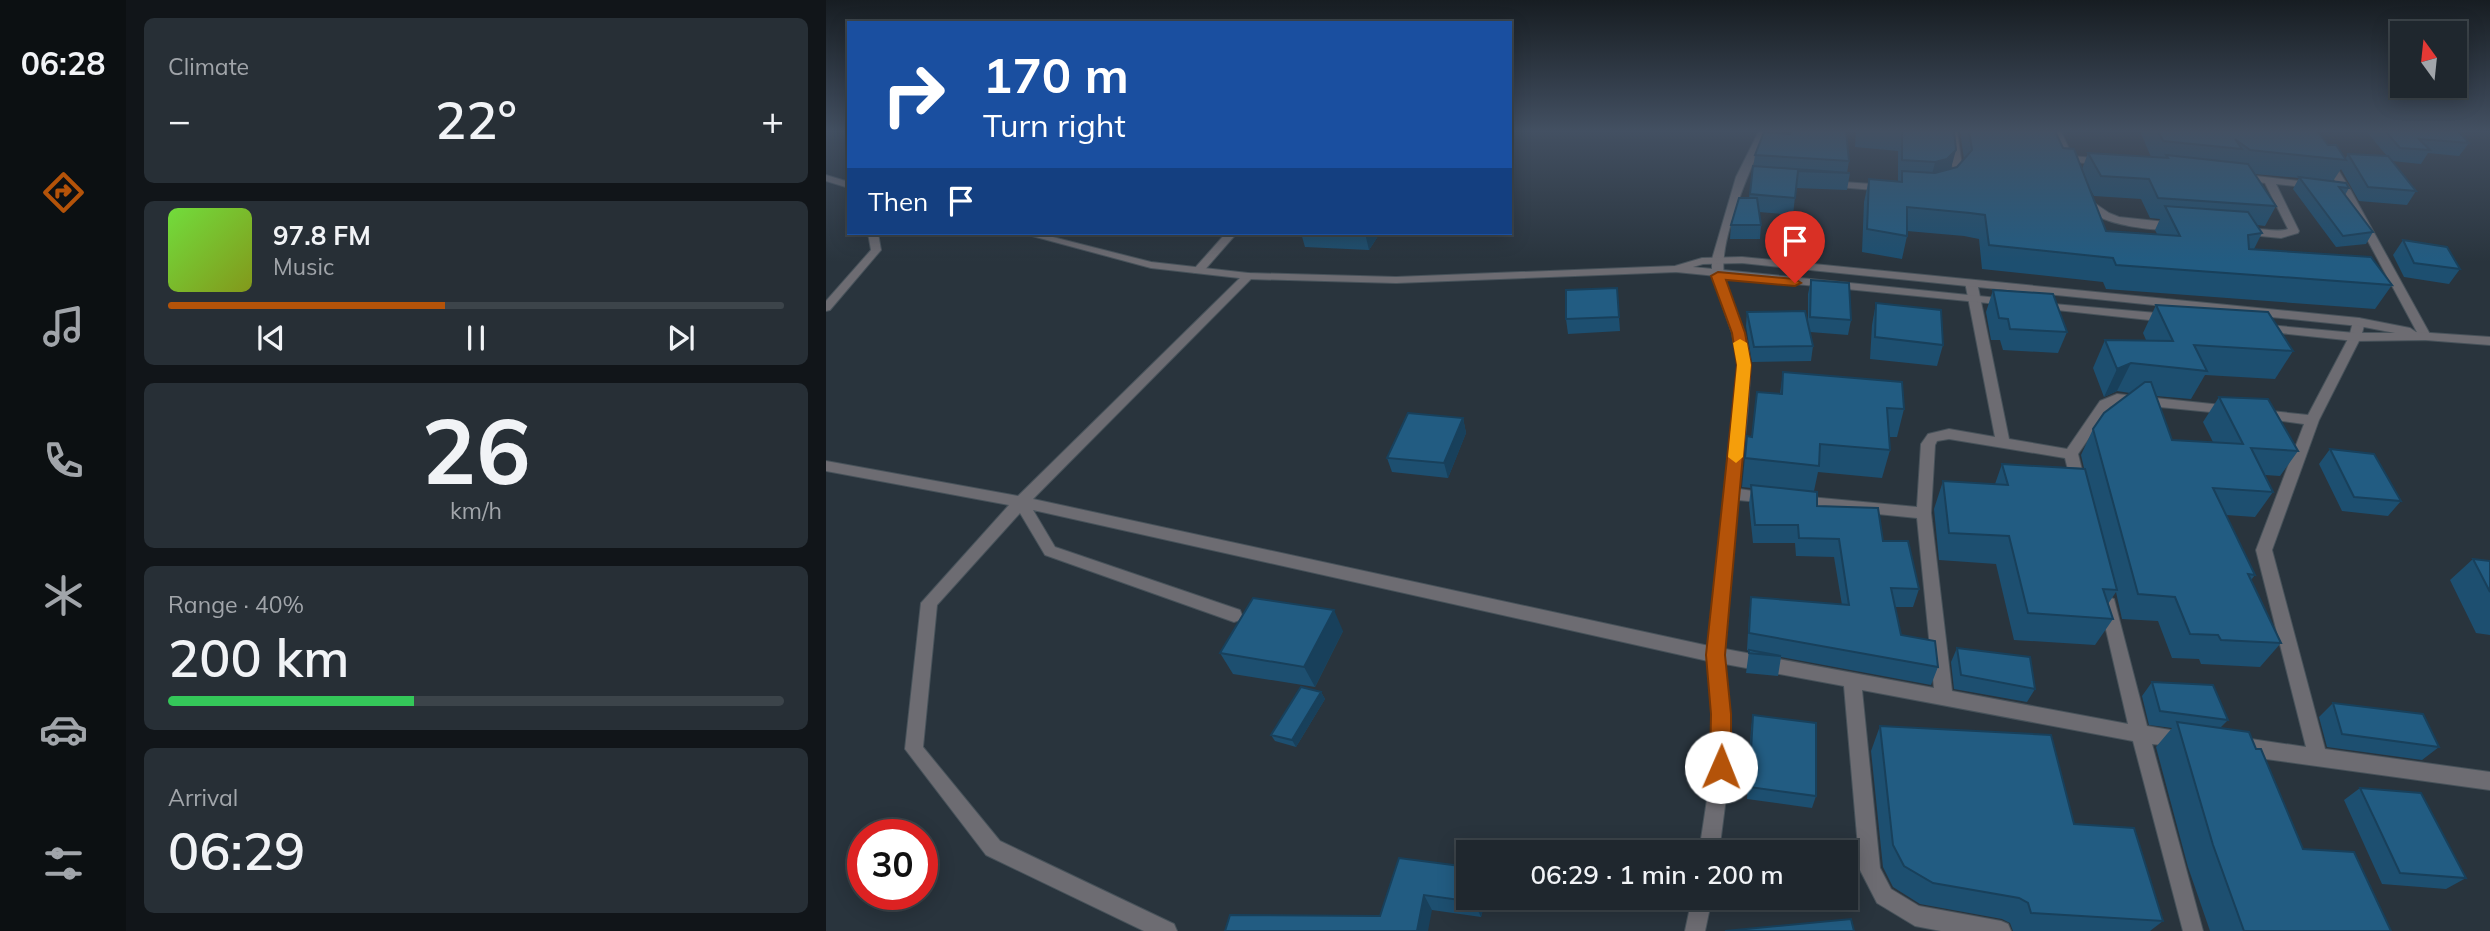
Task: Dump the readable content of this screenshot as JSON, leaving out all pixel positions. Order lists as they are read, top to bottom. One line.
{"north":"top","page":{"tabs":"06:28","tile":["Climate",["26","km/h"],["Range · 40%","200 km"],["Arrival","06:29"]],"turn":["170 m","Turn right"],"heat":["−","22°","+"],"then":"Then","song":["97.8 FM","Music"],"limit":"30","trip":"06:29 · 1 min · 200 m"}}
